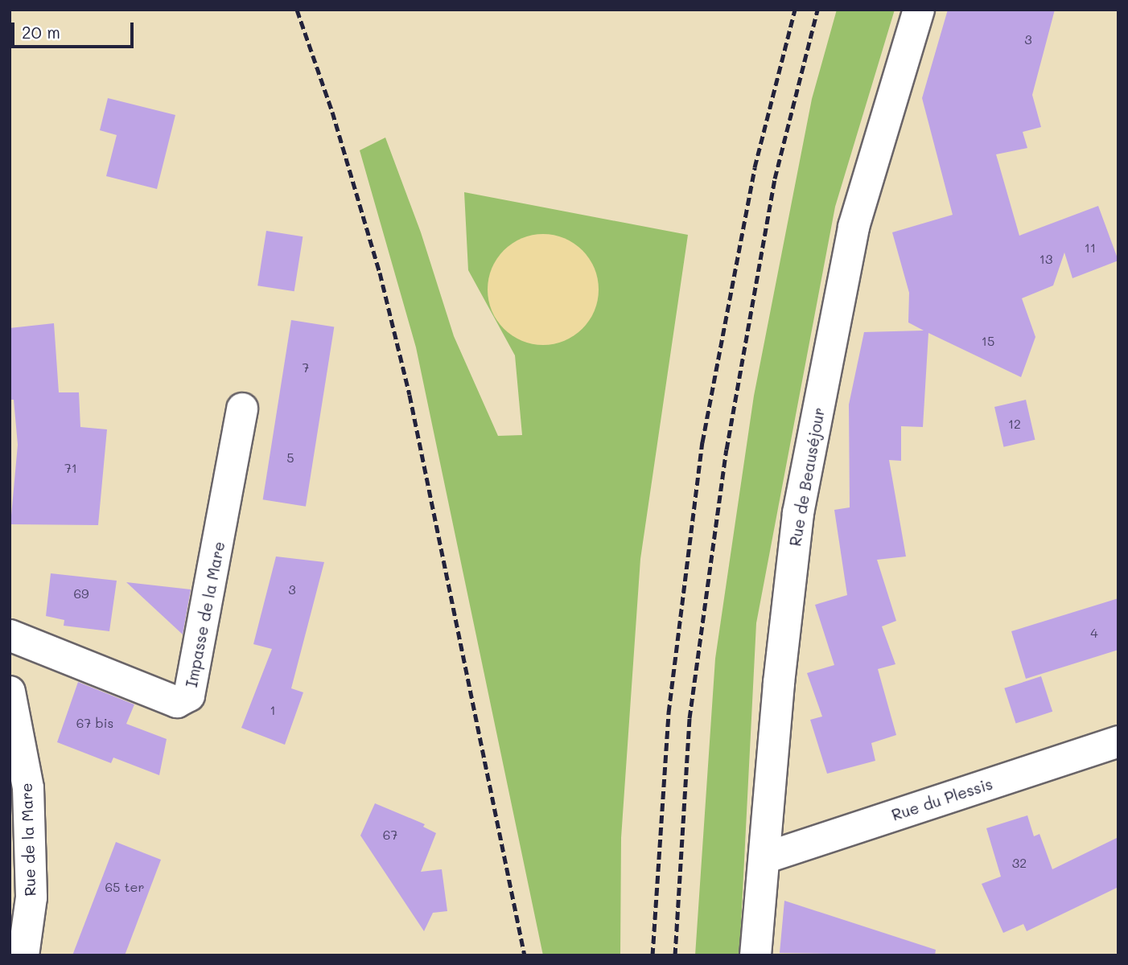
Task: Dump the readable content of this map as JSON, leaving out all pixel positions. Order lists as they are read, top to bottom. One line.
{"streets":{"street":["Rue de Beauséjour","Impasse de la Mare","Rue du Plessis","Rue de la Mare"]},"crossings":[["Rue de Beauséjour","Rue du Plessis"]],"house_numbers":["3","11","13","15","7","12","5","71","3","69","4","1","67 bis","67","32","65 ter"],"scale_bar":"20 m"}
